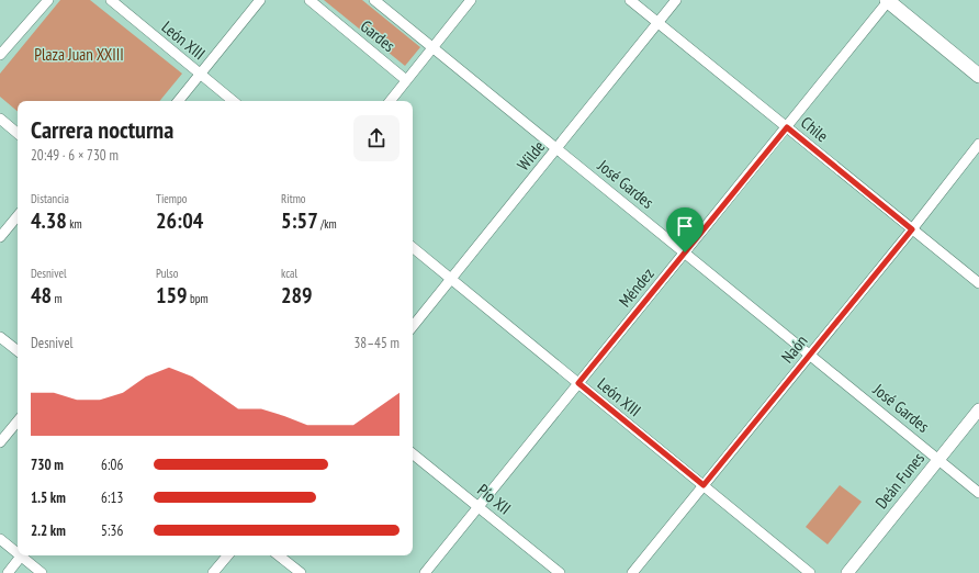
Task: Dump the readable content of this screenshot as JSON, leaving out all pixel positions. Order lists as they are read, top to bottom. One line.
{"streets":{"street":["Gardes","León XIII","Chile","Wilde","José Gardes","Méndez","Naón","Deán Funes","Pío XII"]},"crossings":[["León XIII","Wilde"],["León XIII","Méndez"],["León XIII","Naón"],["Chile","Wilde"],["Chile","Méndez"],["Chile","Naón"],["Wilde","José Gardes"],["José Gardes","Méndez"],["José Gardes","Naón"],["José Gardes","Deán Funes"],["Méndez","Pío XII"]],"parks":["Plaza Juan XXIII"],"page":{"heading":["Carrera nocturna","20:49 · 6 × 730 m"],"stats":[["Distancia","4.38 km"],["Tiempo","26:04"],["Ritmo","5:57 /km"],["Desnivel","48 m"],["Pulso","159 bpm"],["kcal","289"]],"chart":["Desnivel","38–45 m"],"list":[{"name":"730 m","note":"6:06"},{"name":"1.5 km","note":"6:13"},{"name":"2.2 km","note":"5:36"}]}}
